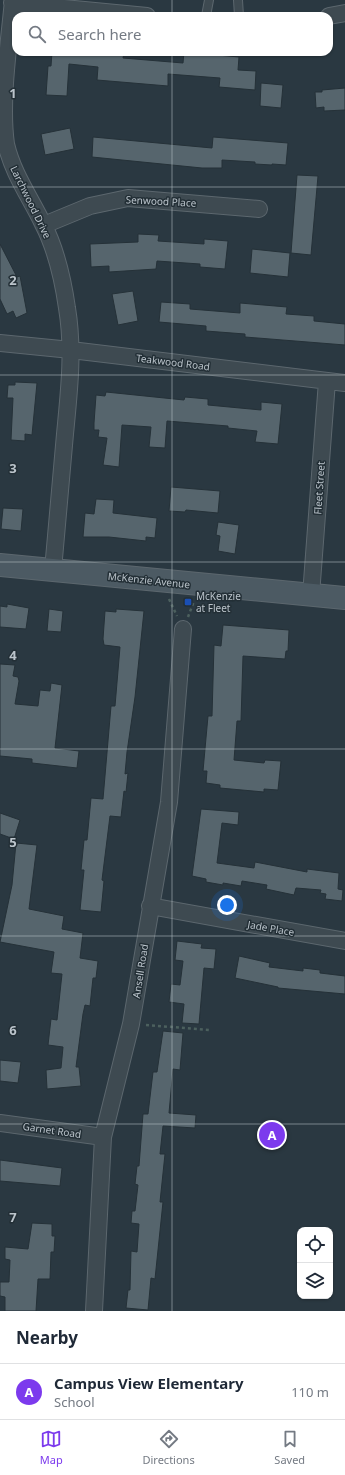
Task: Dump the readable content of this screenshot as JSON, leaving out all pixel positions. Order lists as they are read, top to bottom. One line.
{"streets":{"main road":["McKenzie Avenue"],"street":["Senwood Place","Larchwood Drive","Teakwood Road","Fleet Street","Jade Place","Ansell Road","Garnet Road"]},"crossings":[["Senwood Place","Larchwood Drive"],["Larchwood Drive","Teakwood Road"],["Larchwood Drive","McKenzie Avenue"],["Teakwood Road","Fleet Street"],["Fleet Street","McKenzie Avenue"],["Jade Place","Ansell Road"],["Ansell Road","Garnet Road"]],"places":{"transit":["McKenzie at Fleet"]},"page":{"search":"Search here","pins":"A","heading":"Nearby","list":[{"mark":"A","name":"Campus View Elementary","note":"School","value":"110 m"}],"nav":["Map","Directions","Saved"]},"grid":{"rows":["1","2","3","4","5","6","7"]}}
